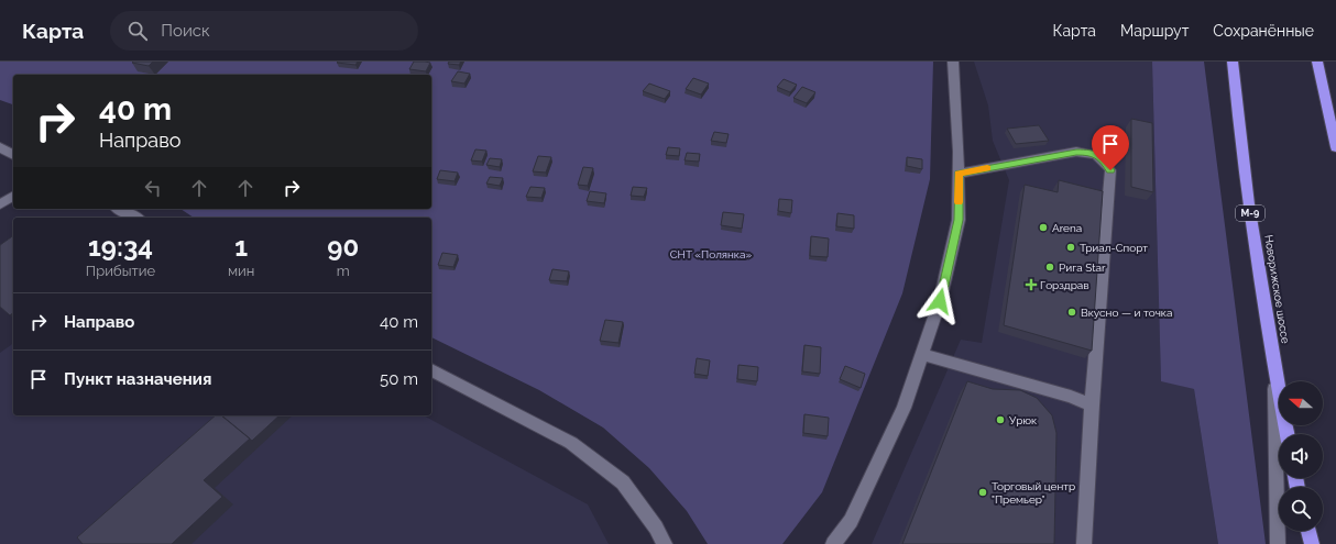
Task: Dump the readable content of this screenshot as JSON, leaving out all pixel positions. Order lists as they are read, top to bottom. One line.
{"streets":{"highway":["М-9","Новорижское шоссе"]},"parks":["СНТ «Полянка»"],"places":{"other":["Arena","Триал-Спорт","Рига Star","Вкусно — и точка","Урюк","Торговый центр \"Премьер\""],"health":["Горздрав"]},"north":"left","page":{"header":"Карта","search":"Поиск","nav":["Карта","Маршрут","Сохранённые"],"turn":["40 m","Направо"],"eta":["19:34","Прибытие","1","мин","90","m"],"list":[{"name":"Направо","value":"40 m"},{"name":"Пункт назначения","value":"50 m"}]}}
